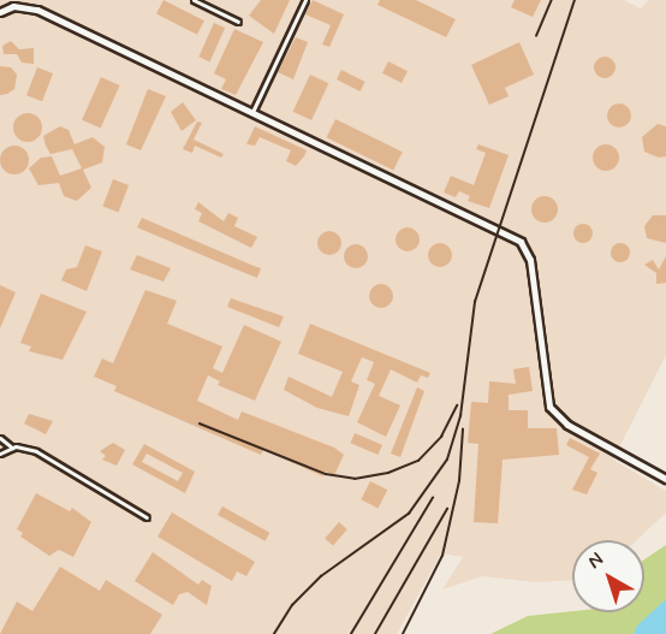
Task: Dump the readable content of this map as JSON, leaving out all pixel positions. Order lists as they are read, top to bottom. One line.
{"north":"top left"}
